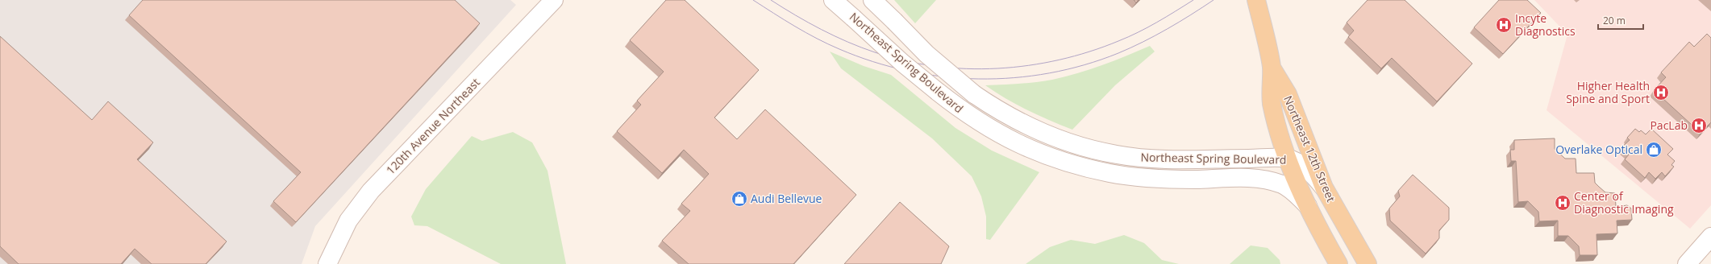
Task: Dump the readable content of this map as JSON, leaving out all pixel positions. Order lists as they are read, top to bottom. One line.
{"streets":{"main road":["Northeast 12th Street"],"street":["Northeast Spring Boulevard","120th Avenue Northeast"]},"crossings":[["Northeast Spring Boulevard","Northeast 12th Street"]],"places":{"hospital":["Incyte Diagnostics","Higher Health Spine and Sport","PacLab","Center of Diagnostic Imaging"],"shop":["Overlake Optical","Audi Bellevue"]},"scale_bar":"20 m"}
